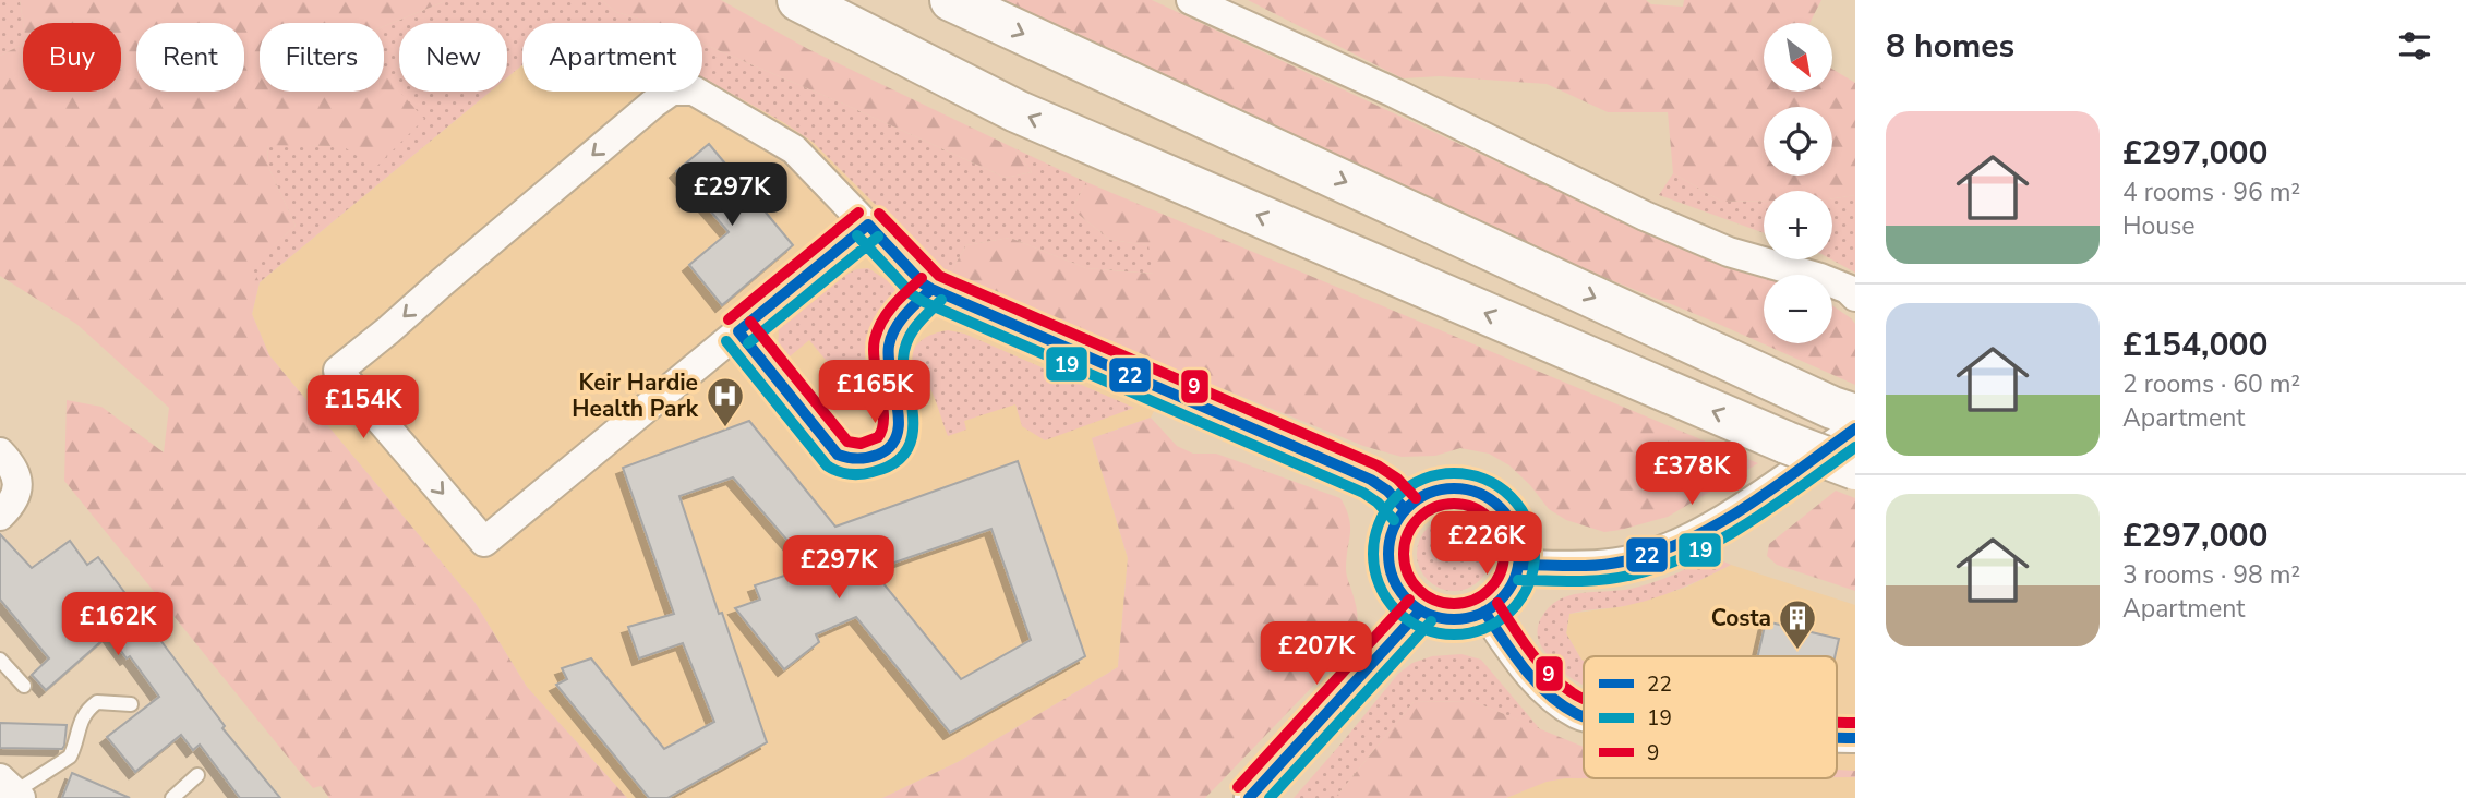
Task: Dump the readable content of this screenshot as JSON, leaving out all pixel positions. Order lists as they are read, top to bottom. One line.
{"places":{"hospital":["Keir Hardie Health Park"],"building":["Costa"]},"lines":["transit line 9","transit line 22","transit line 19"],"legend":["22","19","9"],"north":"bottom right","page":{"heading":"8 homes","map_buttons":["+","−"],"chip":["Buy","Rent","Filters","New","Apartment"],"list":[{"name":"£297,000","note":"4 rooms · 96 m² · House"},{"name":"£154,000","note":"2 rooms · 60 m² · Apartment"},{"name":"£297,000","note":"3 rooms · 98 m² · Apartment"}],"price":["£297K","£165K","£154K","£378K","£226K","£297K","£162K","£207K"]}}
